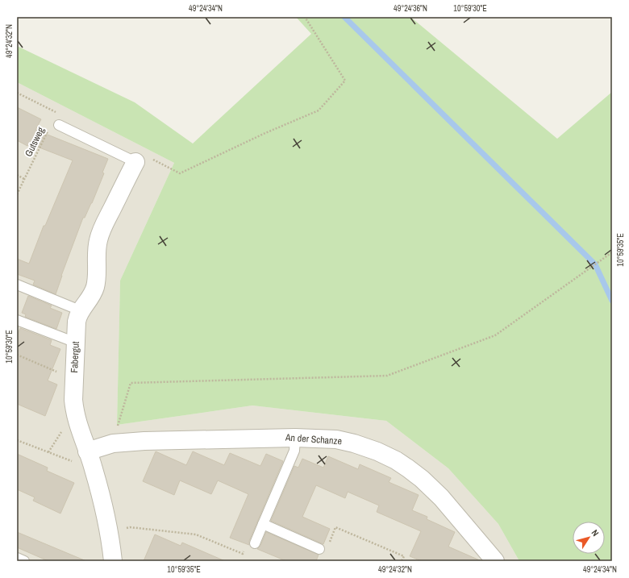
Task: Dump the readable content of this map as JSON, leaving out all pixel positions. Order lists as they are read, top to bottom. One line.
{"streets":{"street":["Fabergut","An der Schanze"],"path":["Gutsweg"]},"crossings":[["Fabergut","An der Schanze"]],"north":"top right","coordinates":["49°24'34\"N","49°24'36\"N","10°59'30\"E","49°24'32\"N","10°59'35\"E"]}
